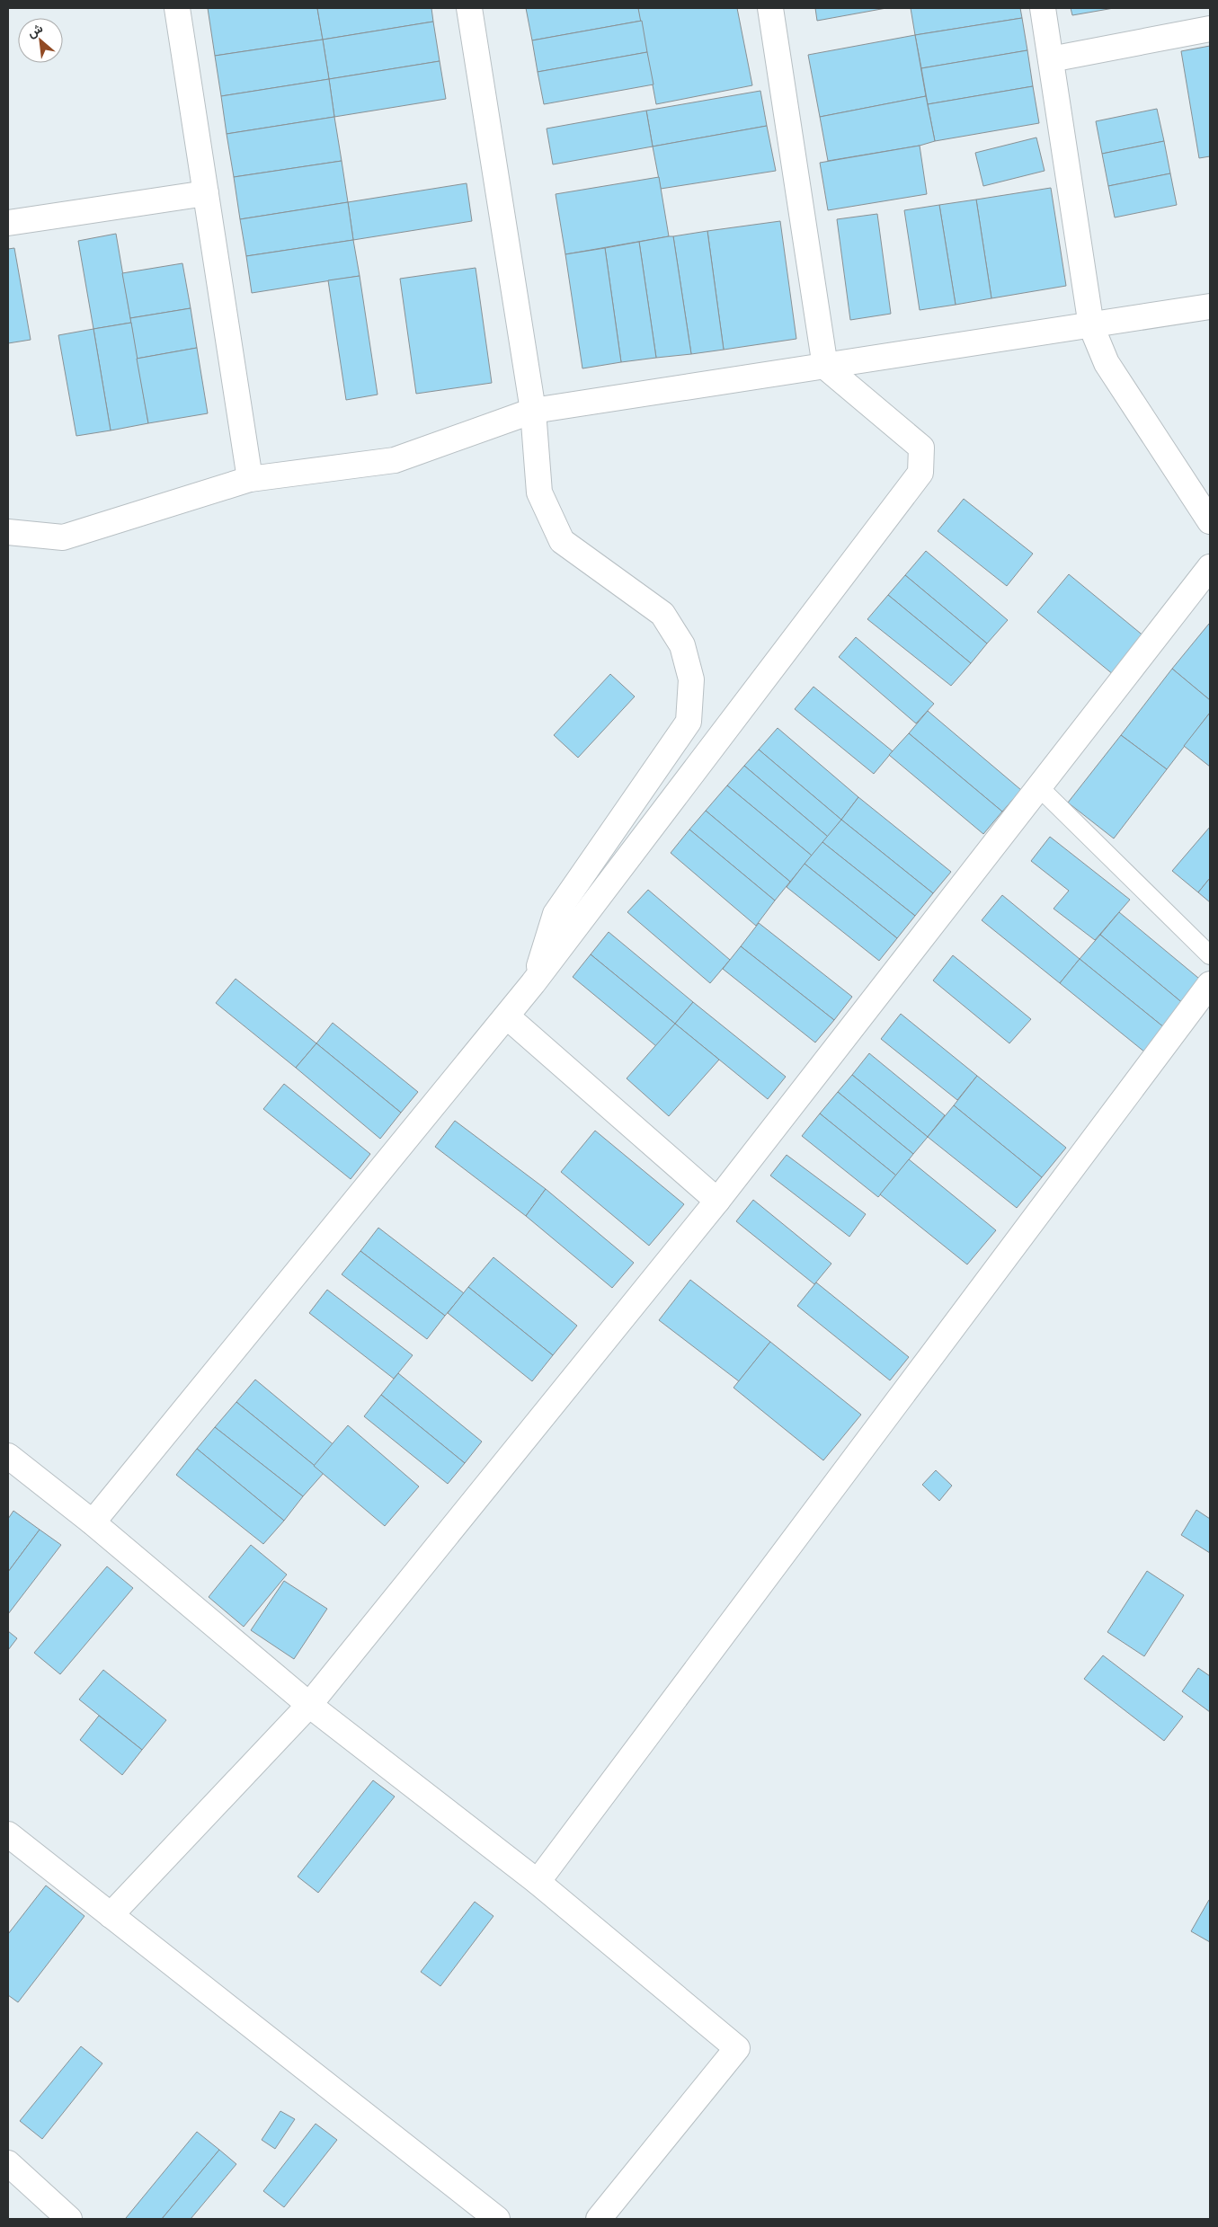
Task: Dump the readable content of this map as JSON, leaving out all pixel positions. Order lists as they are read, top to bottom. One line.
{"north":"top left"}
